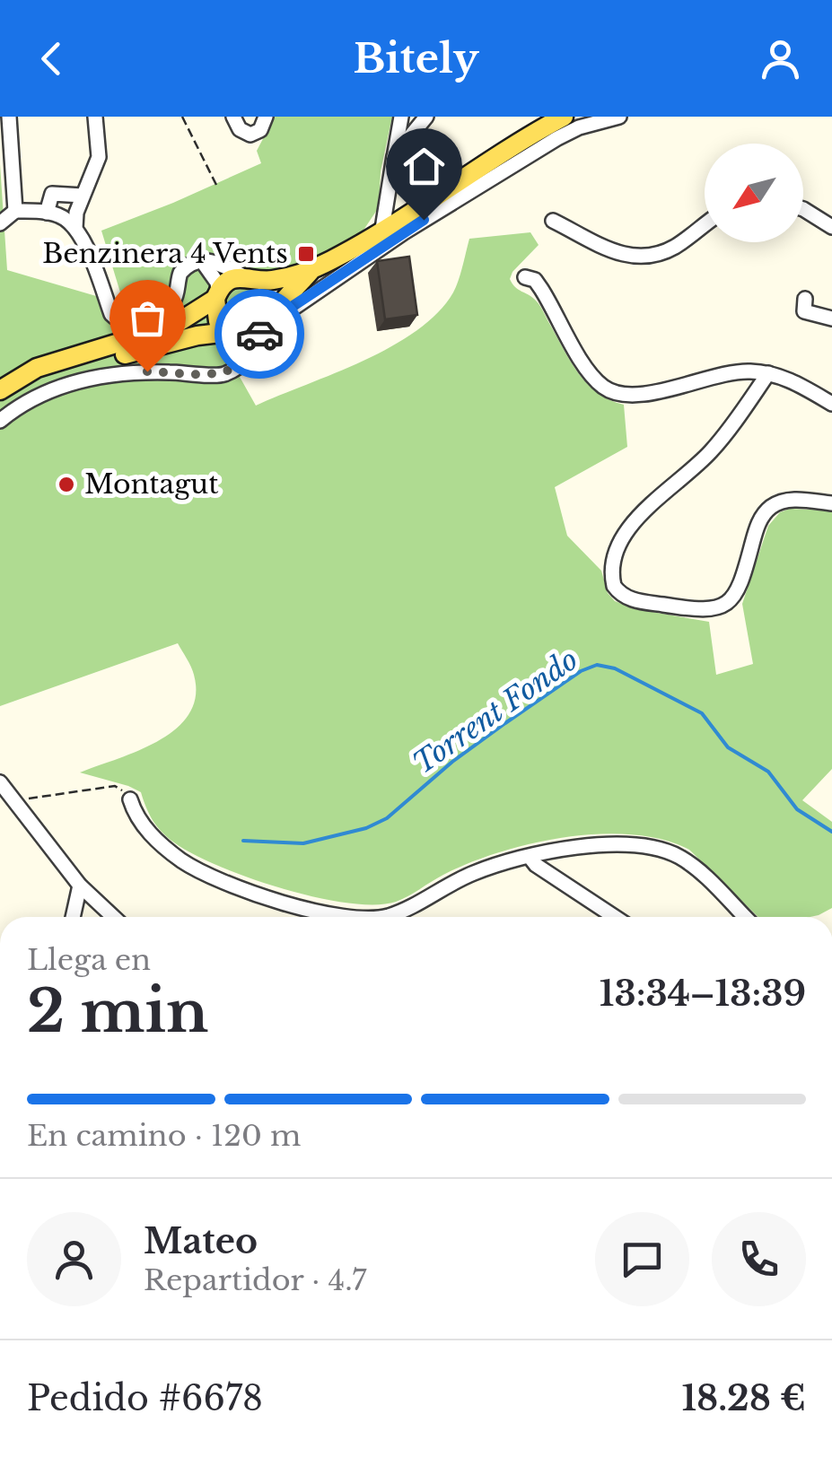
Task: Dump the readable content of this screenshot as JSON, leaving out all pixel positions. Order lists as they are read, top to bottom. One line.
{"water":["Torrent Fondo"],"places":{"transit":["Benzinera 4 Vents"],"other":["Montagut"]},"north":"bottom left","page":{"header":"Bitely","heading":["2 min","Llega en","13:34–13:39"],"panel":["Mateo","Repartidor · 4.7","Pedido #6678","18.28 €"],"bar":"En camino · 120 m"}}
